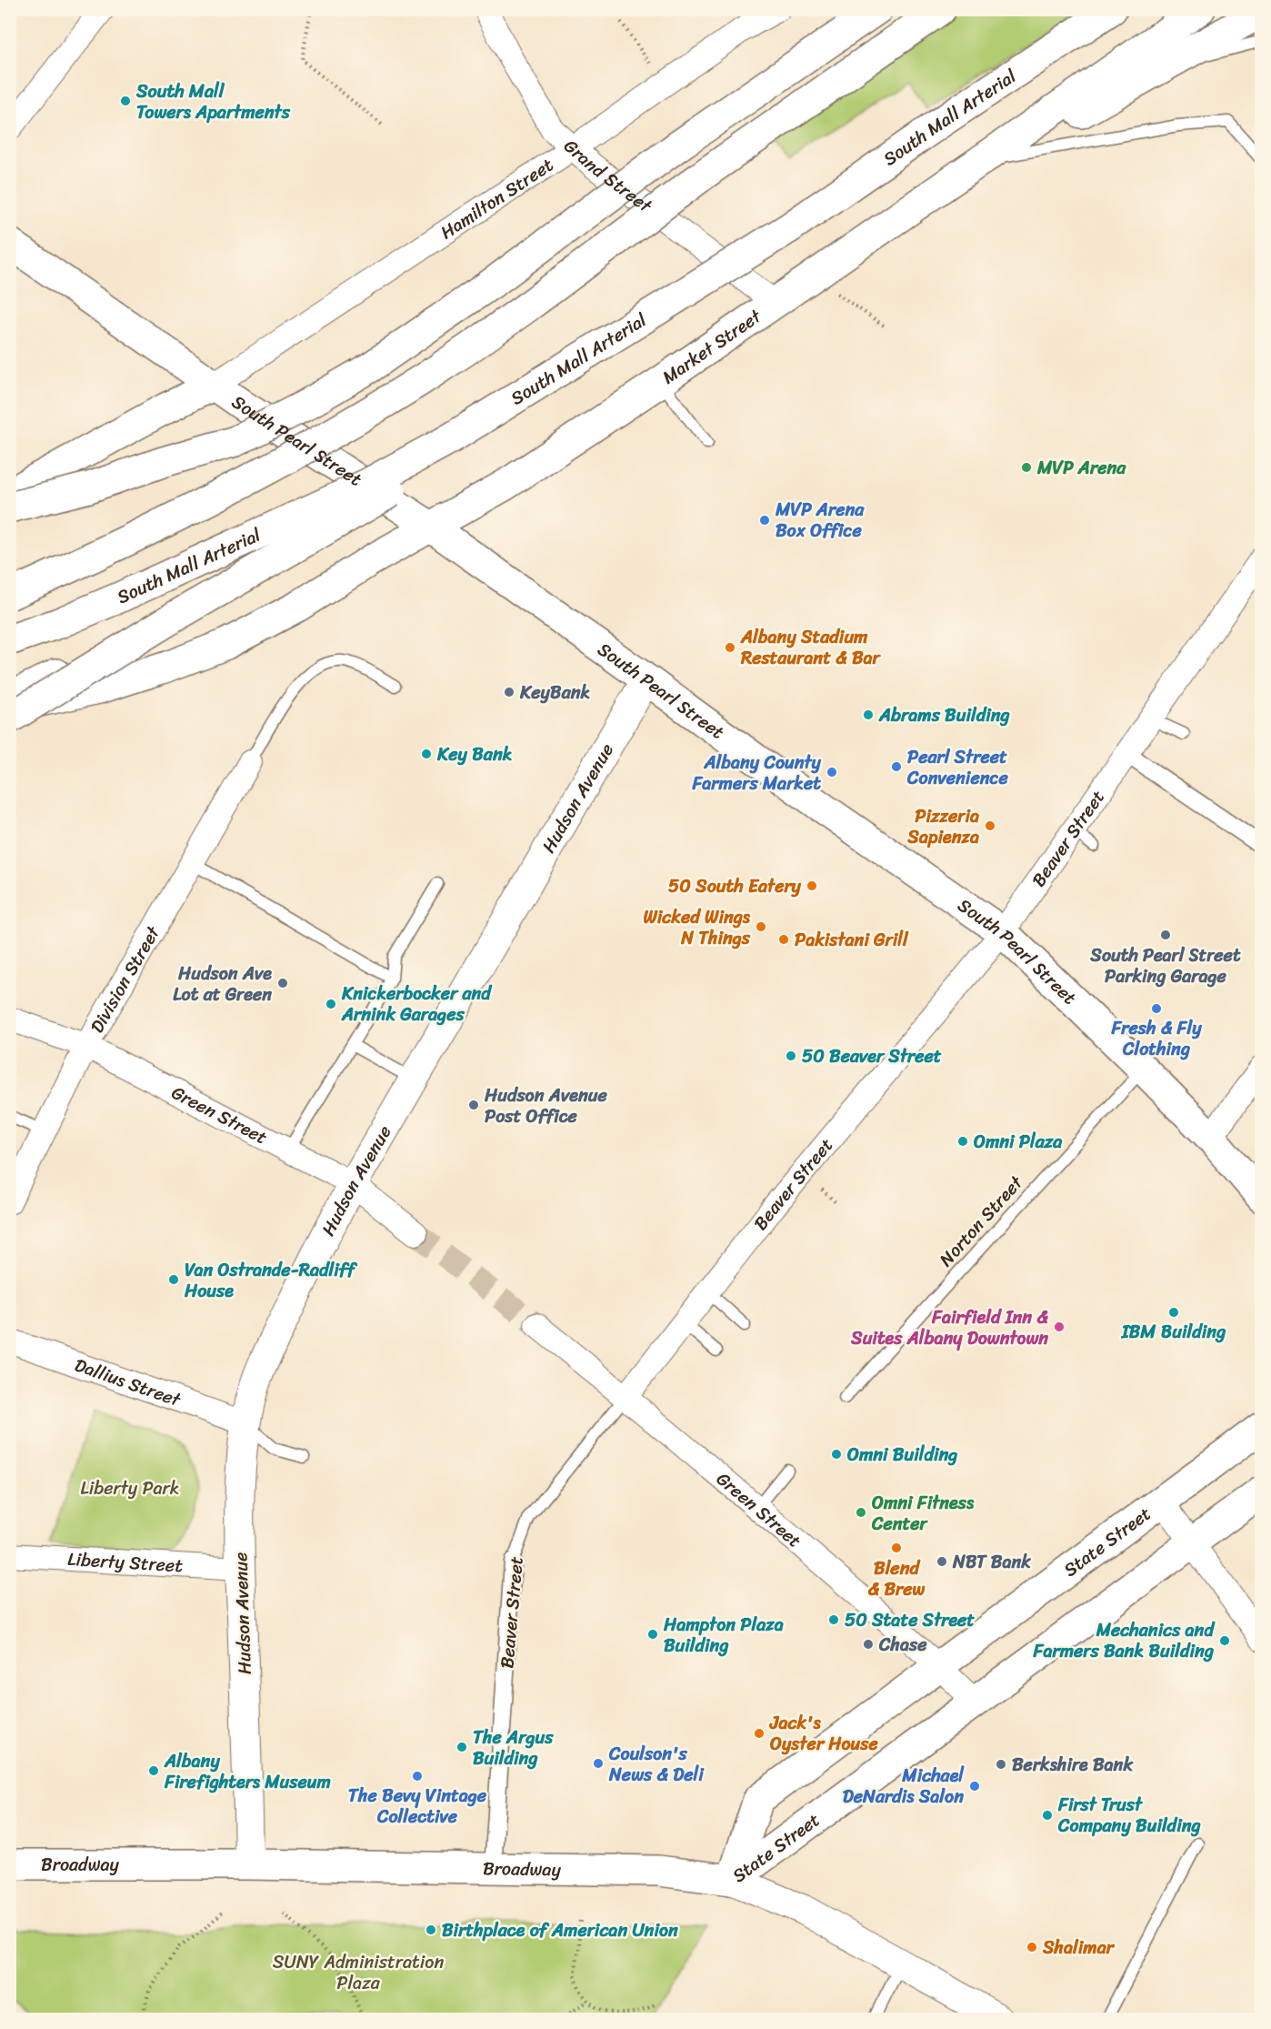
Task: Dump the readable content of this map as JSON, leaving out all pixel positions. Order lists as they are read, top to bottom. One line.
{"streets":{"main road":["South Mall Arterial","Market Street","South Pearl Street","State Street","Broadway"],"street":["Grand Street","Hamilton Street","Hudson Avenue","Beaver Street","Division Street","Green Street","Dallius Street","Liberty Street"],"lane":["Norton Street"]},"crossings":[["Grand Street","Hamilton Street"],["Grand Street","Market Street"],["Hamilton Street","South Pearl Street"],["Market Street","South Pearl Street"],["South Pearl Street","Hudson Avenue"],["South Pearl Street","Beaver Street"],["South Pearl Street","Norton Street"],["Hudson Avenue","Green Street"],["Hudson Avenue","Dallius Street"],["Hudson Avenue","Liberty Street"],["Hudson Avenue","Broadway"],["Beaver Street","Green Street"],["Beaver Street","Broadway"],["Division Street","Green Street"],["Green Street","State Street"],["State Street","Broadway"]],"parks":["Liberty Park","SUNY Administration Plaza"],"places":["South Mall Towers Apartments","MVP Arena","MVP Arena Box Office","Albany Stadium Restaurant & Bar","KeyBank","Abrams Building","Key Bank","Pearl Street Convenience","Albany County Farmers Market","Pizzeria Sapienza","50 South Eatery","Wicked Wings N Things","South Pearl Street Parking Garage","Pakistani Grill","Hudson Ave Lot at Green","Knickerbocker and Arnink Garages","Fresh & Fly Clothing","50 Beaver Street","Hudson Avenue Post Office","Omni Plaza","Van Ostrande-Radliff House","IBM Building","Fairfield Inn & Suites Albany Downtown","Omni Building","Omni Fitness Center","Blend & Brew","NBT Bank","50 State Street","Hampton Plaza Building","Mechanics and Farmers Bank Building","Chase","Jack's Oyster House","The Argus Building","Coulson's News & Deli","Berkshire Bank","Albany Firefighters Museum","The Bevy Vintage Collective","Michael DeNardis Salon","First Trust Company Building","Birthplace of American Union","Shalimar"]}
